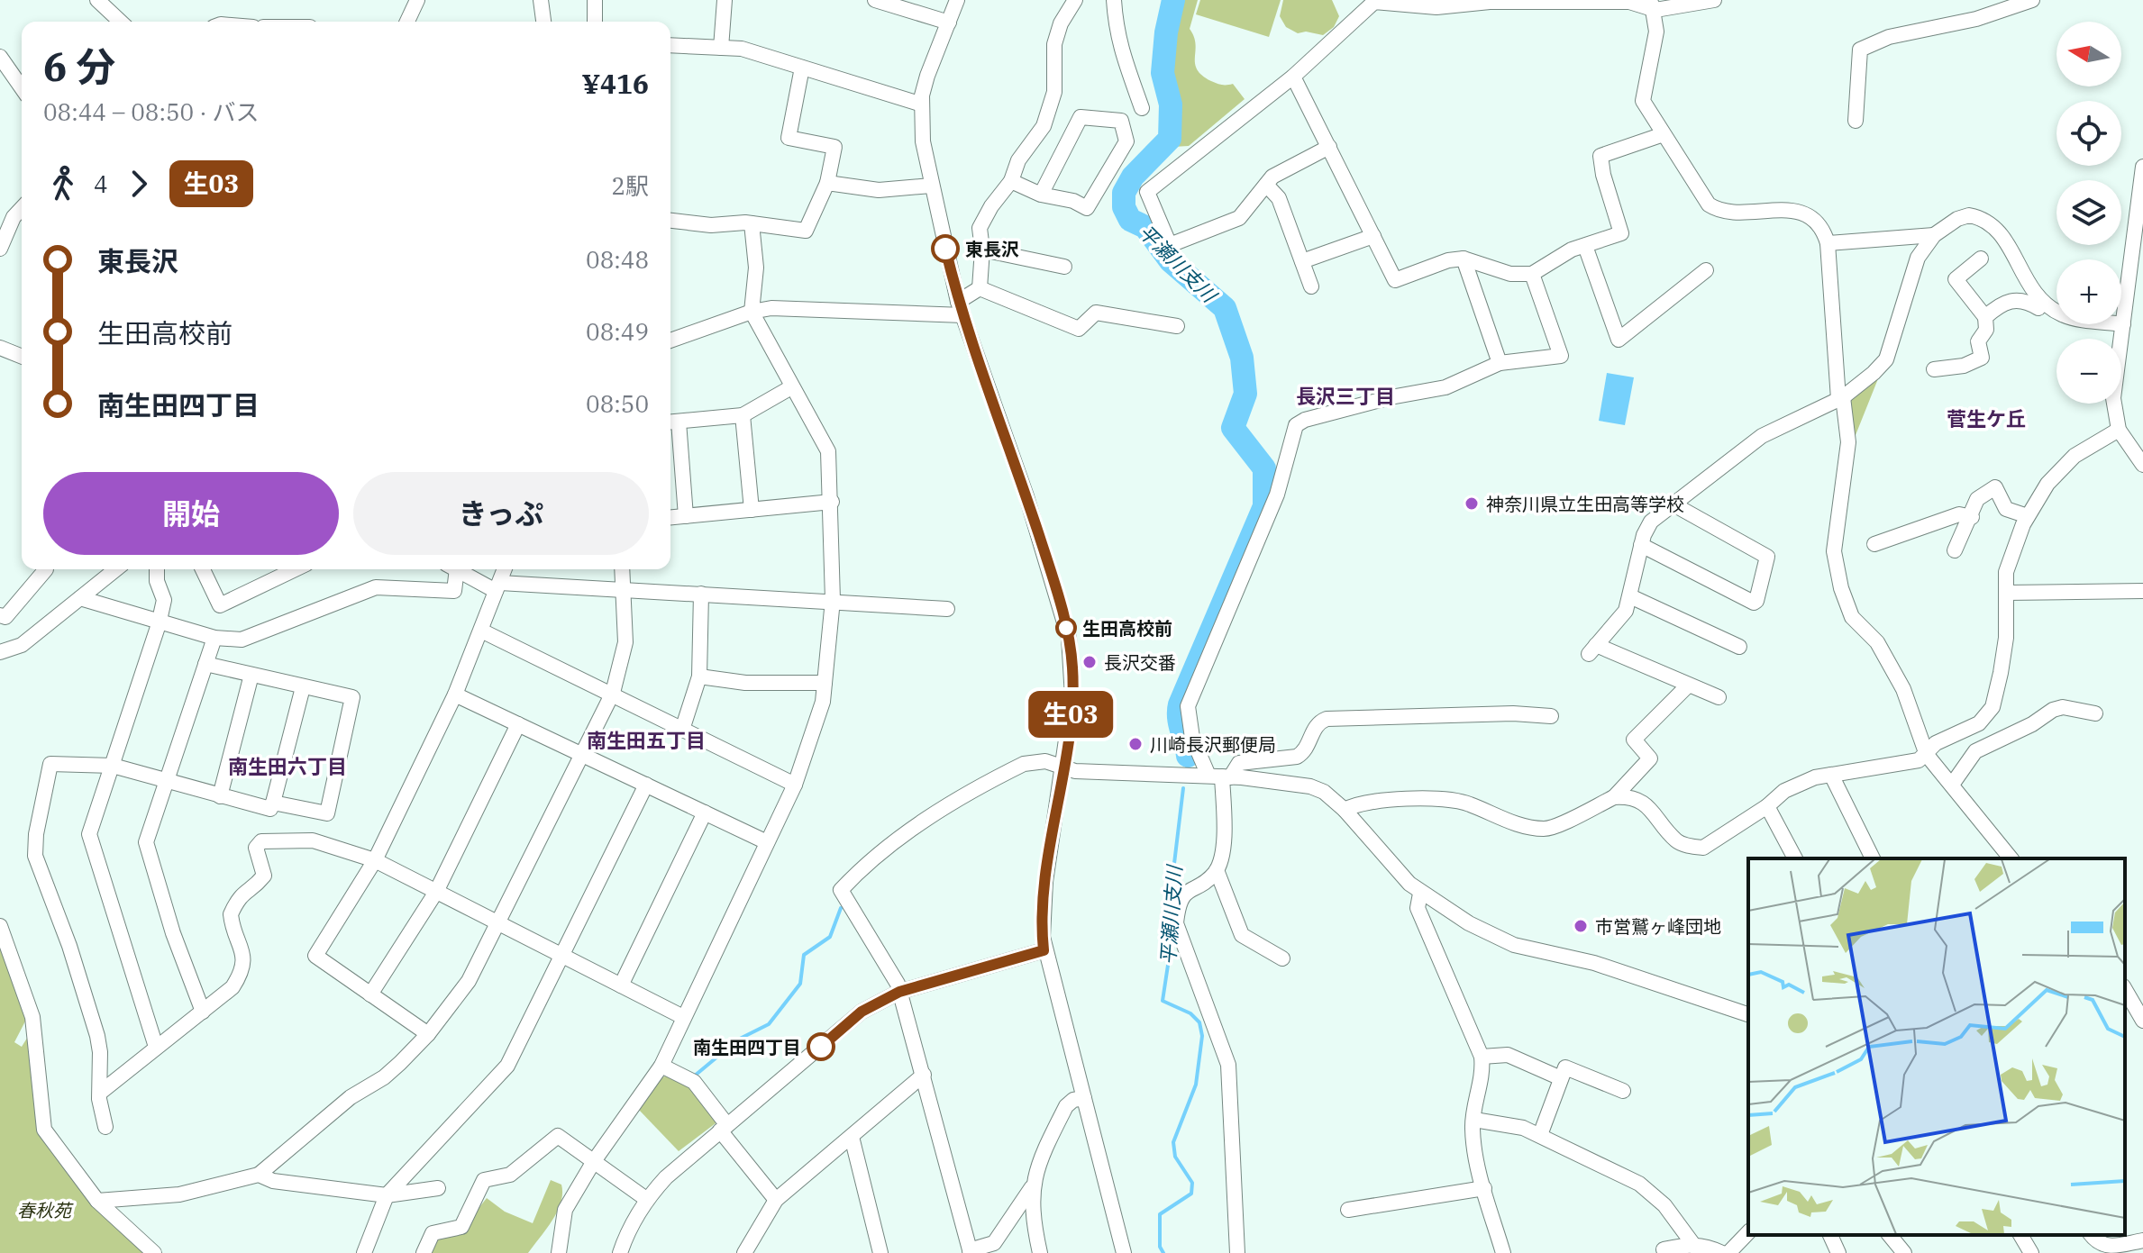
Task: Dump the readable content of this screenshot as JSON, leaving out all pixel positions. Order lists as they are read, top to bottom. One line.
{"districts":["長沢三丁目","菅生ケ丘","南生田五丁目","南生田六丁目"],"water":["平瀬川支川"],"parks":["春秋苑"],"places":["東長沢","神奈川県立生田高等学校","生田高校前","長沢交番","川崎長沢郵便局","市営鷲ヶ峰団地","南生田四丁目"],"lines":["bus line 生03"],"north":"left","page":{"on_map":"生03","map_buttons":["+","−"],"heading":["6 分","08:44 – 08:50 · バス","¥416"],"legs":["4","生03","2駅"],"list":[{"name":"東長沢","value":"08:48"},{"name":"生田高校前","value":"08:49"},{"name":"南生田四丁目","value":"08:50"}],"buttons":["開始","きっぷ"]}}
